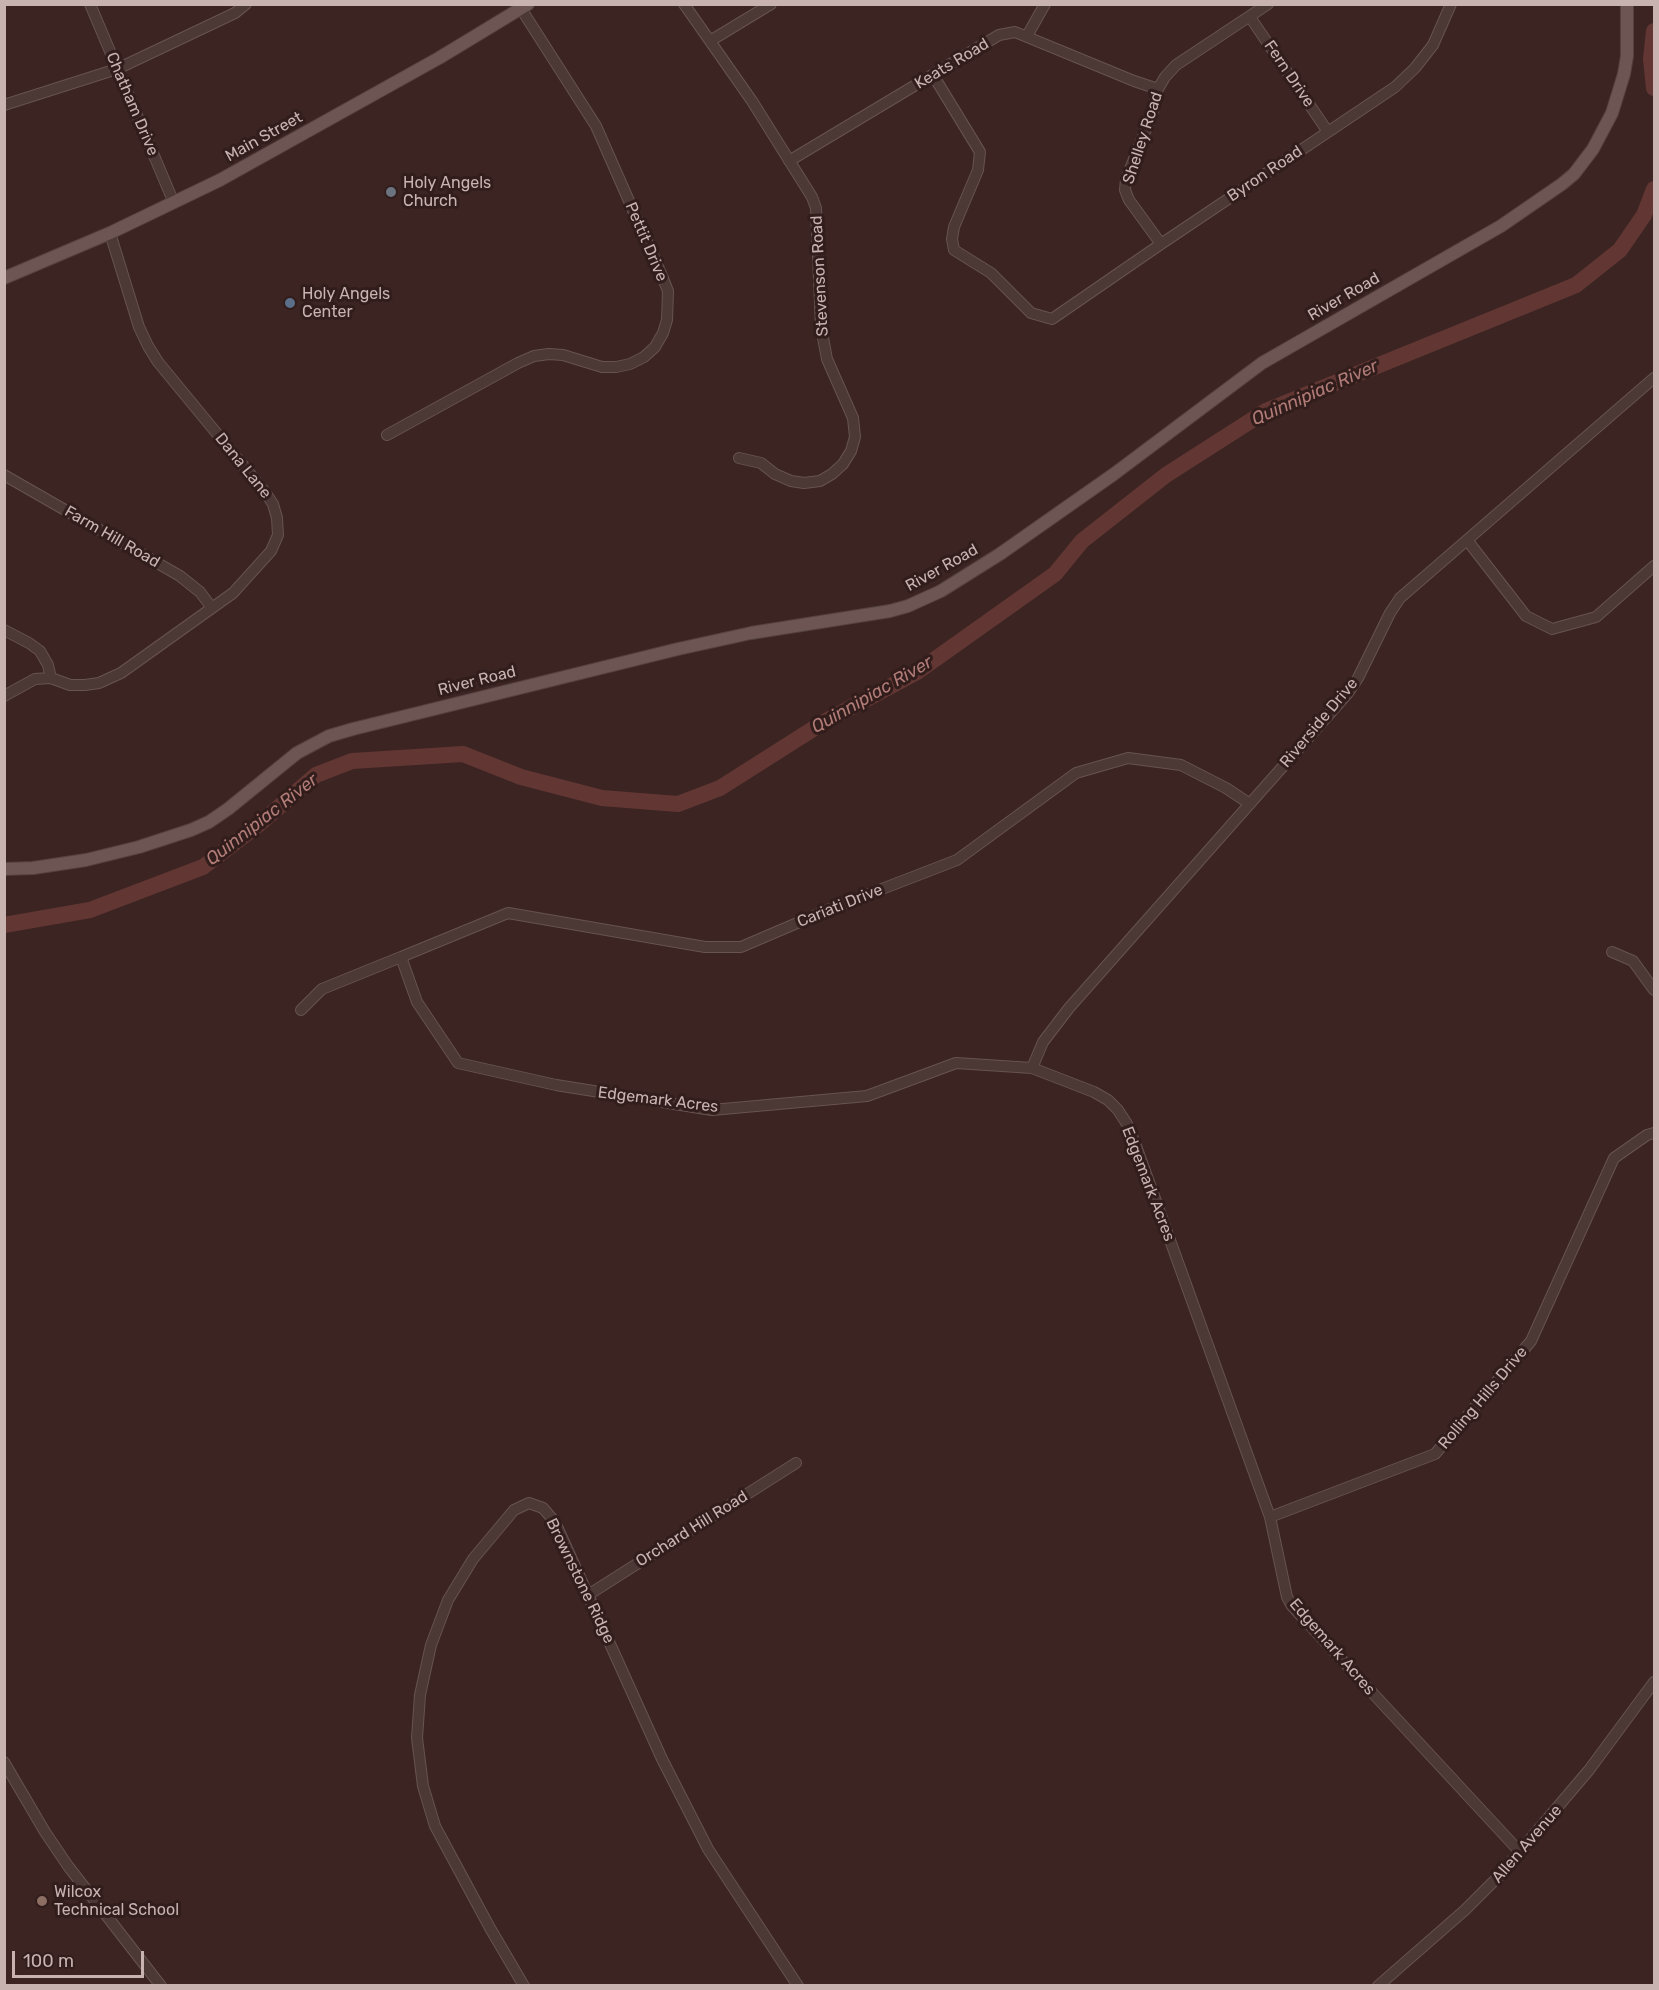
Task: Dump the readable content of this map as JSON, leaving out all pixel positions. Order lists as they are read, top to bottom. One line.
{"streets":{"main road":["Main Street","River Road"],"street":["Keats Road","Fern Drive","Chatham Drive","Shelley Road","Byron Road","Pettit Drive","Stevenson Road","Dana Lane","Farm Hill Road","Riverside Drive","Cariati Drive","Edgemark Acres","Rolling Hills Drive","Orchard Hill Road","Brownstone Ridge","Allen Avenue"]},"crossings":[["Keats Road","Shelley Road"],["Keats Road","Byron Road"],["Keats Road","Stevenson Road"],["Fern Drive","Shelley Road"],["Fern Drive","Byron Road"],["Chatham Drive","Main Street"],["Main Street","Pettit Drive"],["Main Street","Dana Lane"],["Shelley Road","Byron Road"],["Dana Lane","Farm Hill Road"],["Riverside Drive","Cariati Drive"],["Riverside Drive","Edgemark Acres"],["Cariati Drive","Edgemark Acres"],["Edgemark Acres","Rolling Hills Drive"],["Edgemark Acres","Allen Avenue"],["Orchard Hill Road","Brownstone Ridge"]],"water":["Quinnipiac River"],"places":["Holy Angels Church","Holy Angels Center","Wilcox Technical School"],"scale_bar":"100 m"}
